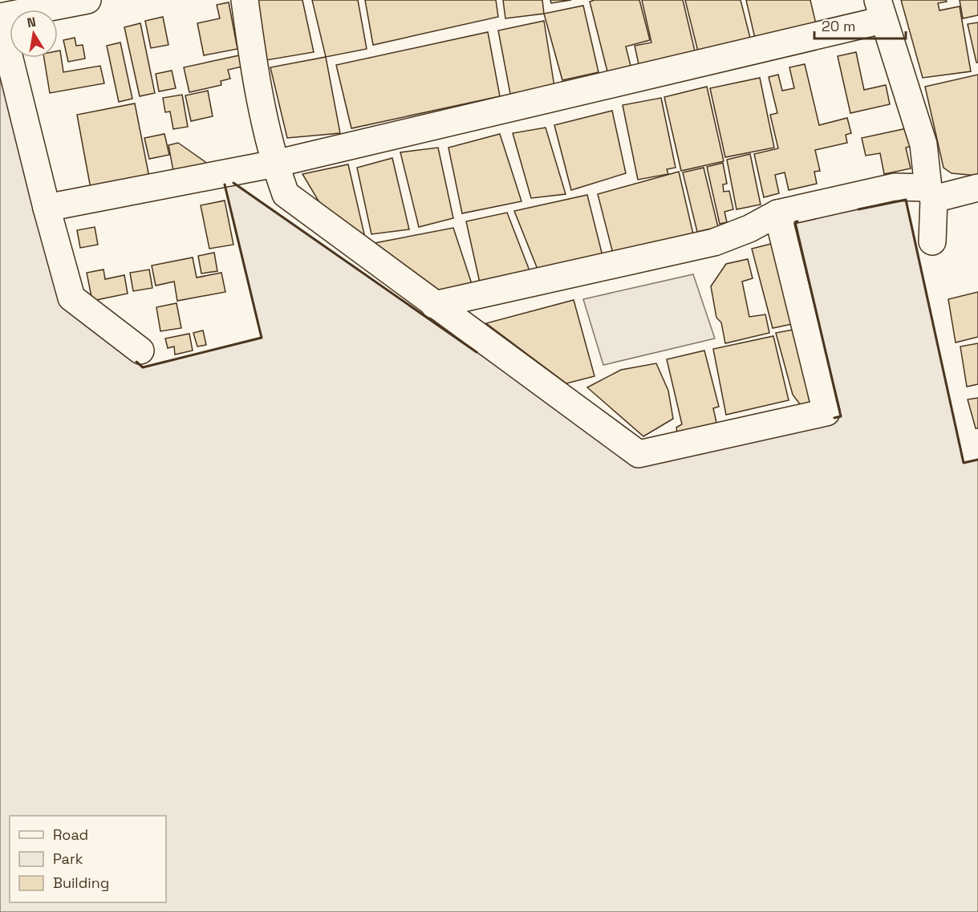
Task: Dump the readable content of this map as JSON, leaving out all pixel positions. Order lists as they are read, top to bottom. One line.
{"legend":["Road","Park","Building"],"scale_bar":"20 m","north":"top"}
